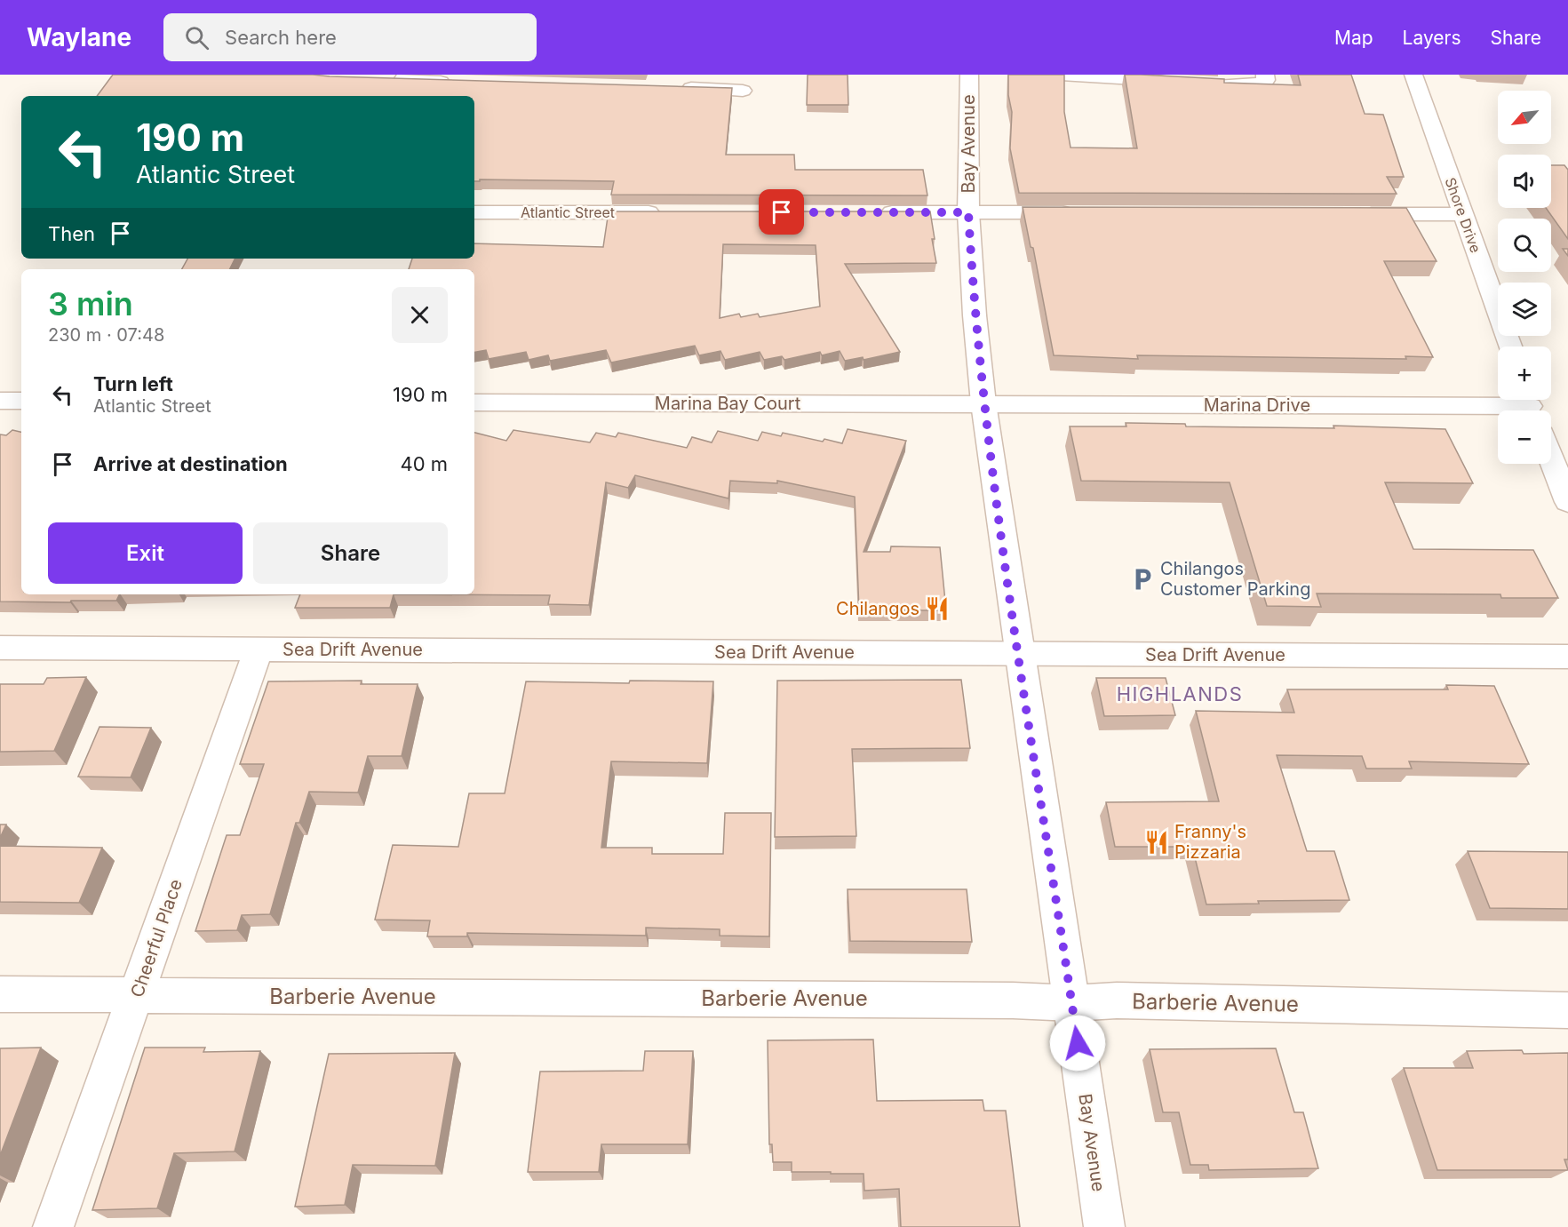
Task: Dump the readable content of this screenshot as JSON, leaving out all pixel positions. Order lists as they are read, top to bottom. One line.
{"streets":{"street":["Bay Avenue","Atlantic Street","Shore Drive","Marina Bay Court","Marina Drive","Sea Drift Avenue","Cheerful Place","Barberie Avenue"]},"crossings":[["Bay Avenue","Marina Bay Court"],["Bay Avenue","Marina Drive"],["Bay Avenue","Sea Drift Avenue"],["Bay Avenue","Barberie Avenue"],["Marina Bay Court","Marina Drive"],["Sea Drift Avenue","Cheerful Place"],["Cheerful Place","Barberie Avenue"]],"districts":["HIGHLANDS"],"places":{"parking":["Chilangos Customer Parking"],"restaurant":["Chilangos","Franny's Pizzaria"]},"north":"bottom left","page":{"header":"Waylane","search":"Search here","nav":["Map","Layers","Share"],"map_buttons":["+","−"],"turn":["190 m","Atlantic Street"],"then":"Then","heading":["3 min","230 m · 07:48"],"list":[{"name":"Turn left","note":"Atlantic Street","value":"190 m"},{"name":"Arrive at destination","value":"40 m"}],"buttons":["Exit","Share"]}}
